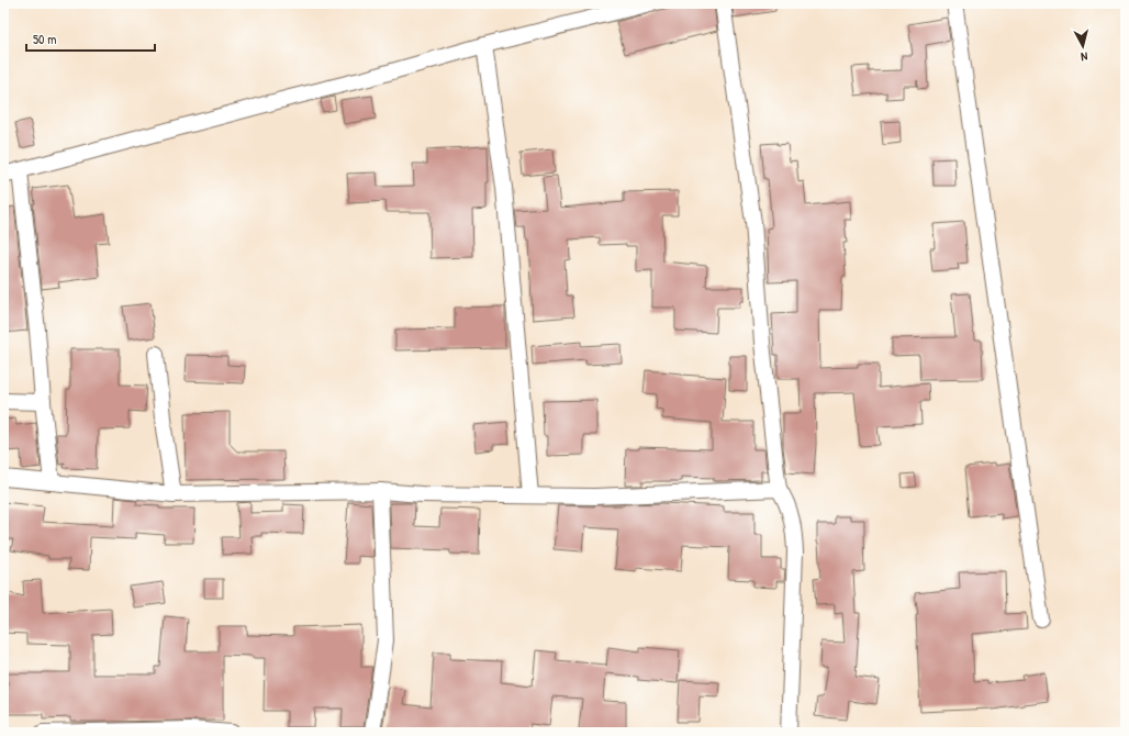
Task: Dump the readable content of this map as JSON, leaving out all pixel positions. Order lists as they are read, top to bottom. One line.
{"scale_bar":"50 m","north":"bottom"}
